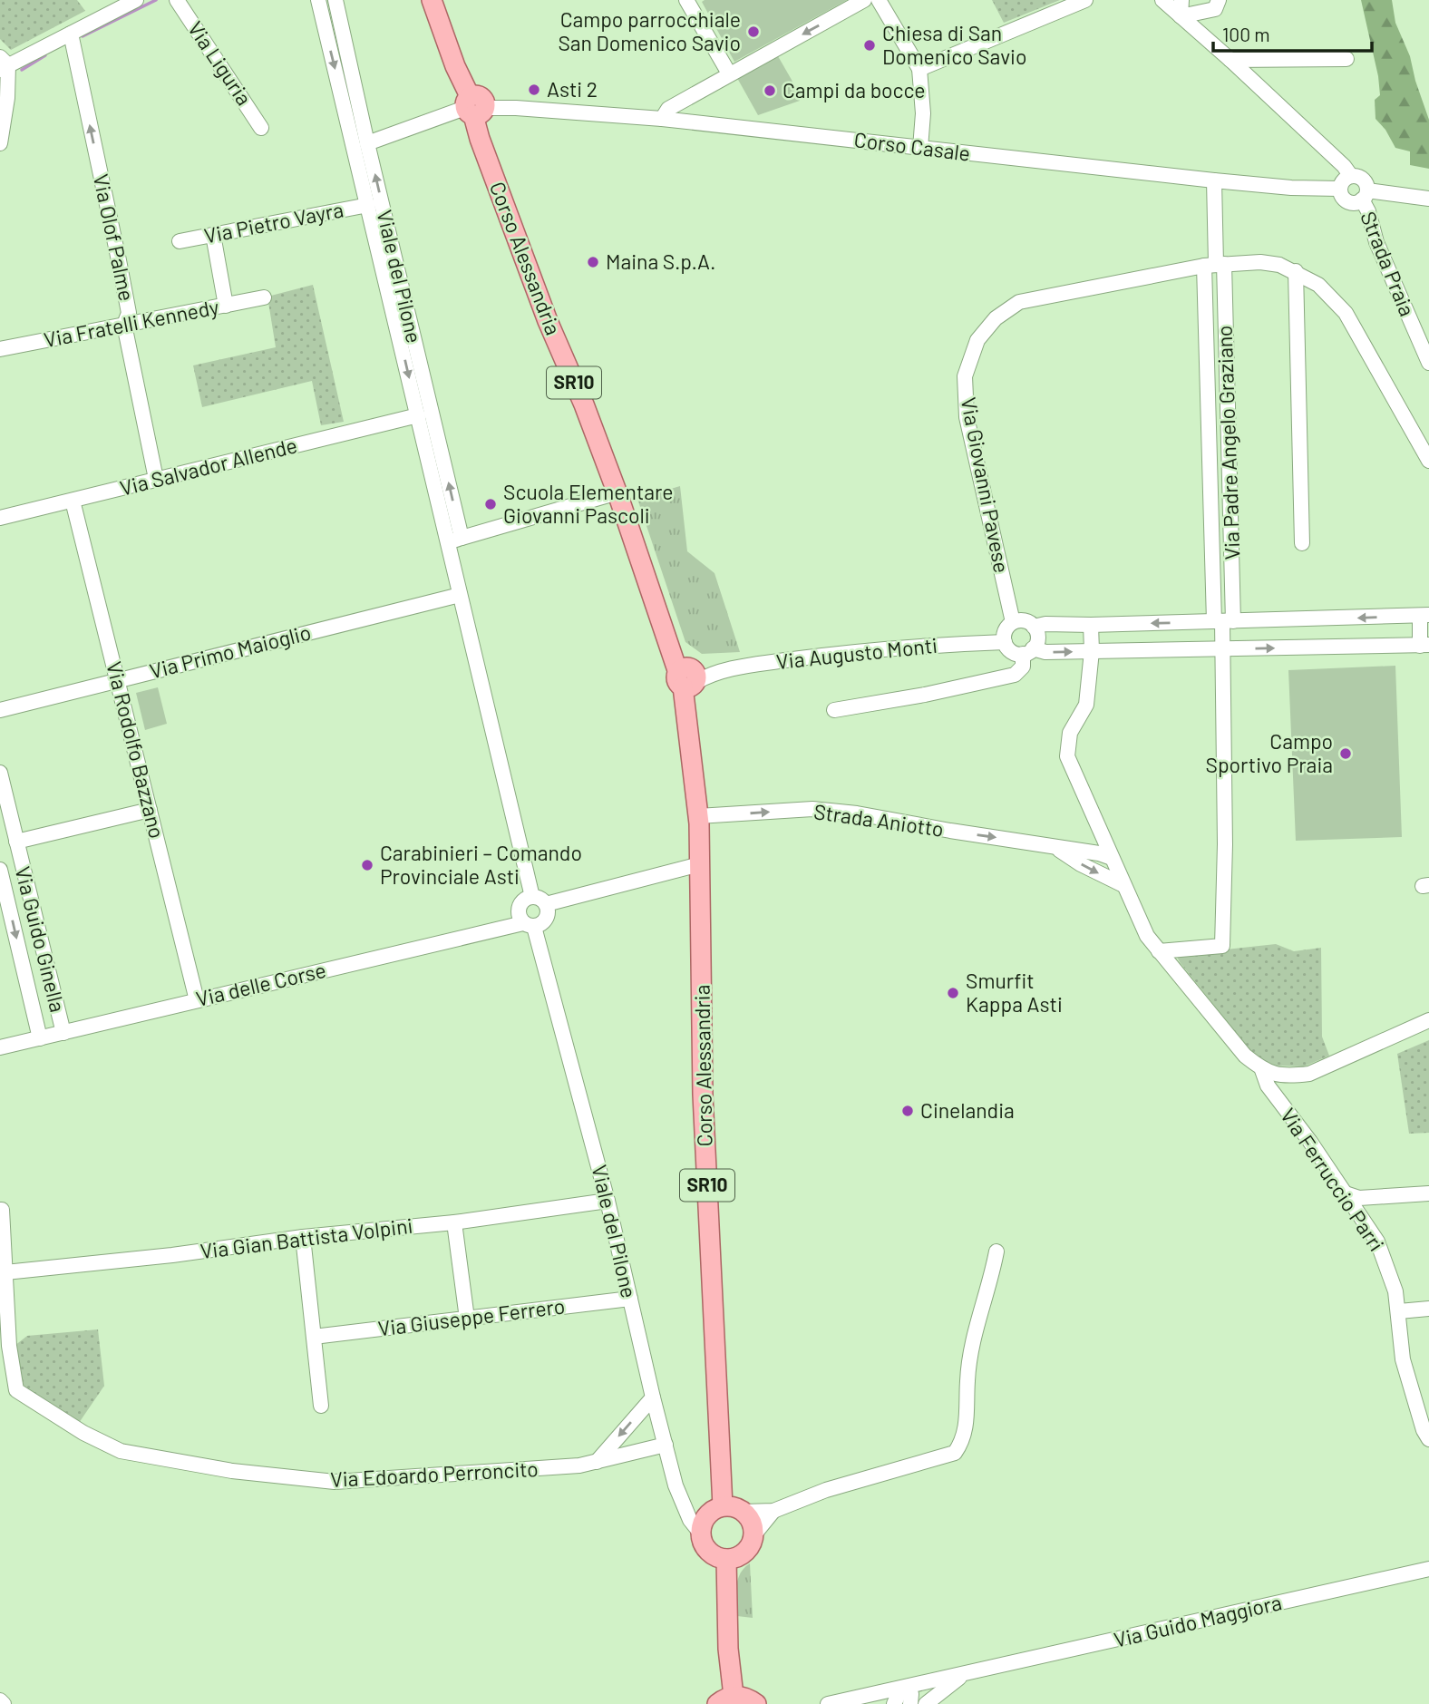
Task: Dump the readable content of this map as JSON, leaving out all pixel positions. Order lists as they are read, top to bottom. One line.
{"streets":{"main road":["Corso Alessandria","SR10"],"street":["Via Liguria","Corso Casale","Via Pietro Vayra","Via Olof Palme","Strada Praia","Viale del Pilone","Via Fratelli Kennedy","Via Padre Angelo Graziano","Via Salvador Allende","Via Giovanni Pavese","Via Primo Maioglio","Via Augusto Monti","Via Rodolfo Bazzano","Strada Aniotto","Via Guido Ginella","Via delle Corse","Via Ferruccio Parri","Via Gian Battista Volpini","Via Giuseppe Ferrero","Via Edoardo Perroncito","Via Guido Maggiora"]},"crossings":[["Corso Casale","Corso Alessandria"],["Corso Casale","Strada Praia"],["Corso Casale","Viale del Pilone"],["Corso Casale","Via Padre Angelo Graziano"],["Via Pietro Vayra","Viale del Pilone"],["Via Olof Palme","Via Fratelli Kennedy"],["Via Olof Palme","Via Salvador Allende"],["Corso Alessandria","Viale del Pilone"],["Corso Alessandria","Via Augusto Monti"],["Corso Alessandria","Strada Aniotto"],["Viale del Pilone","Via Salvador Allende"],["Viale del Pilone","Via Primo Maioglio"],["Viale del Pilone","Via delle Corse"],["Viale del Pilone","Via Gian Battista Volpini"],["Viale del Pilone","Via Giuseppe Ferrero"],["Viale del Pilone","Via Edoardo Perroncito"],["Via Padre Angelo Graziano","Via Giovanni Pavese"],["Via Salvador Allende","Via Rodolfo Bazzano"],["Via Giovanni Pavese","Via Augusto Monti"],["Via Primo Maioglio","Via Rodolfo Bazzano"],["Via Rodolfo Bazzano","Via delle Corse"],["Via Guido Ginella","Via delle Corse"],["Via Gian Battista Volpini","Via Edoardo Perroncito"]],"one_way":["Strada Aniotto"],"places":["Campo parrocchiale San Domenico Savio","Chiesa di San Domenico Savio","Asti 2","Campi da bocce","Maina S.p.A.","Scuola Elementare Giovanni Pascoli","Campo Sportivo Praia","Carabinieri – Comando Provinciale Asti","Smurfit Kappa Asti","Cinelandia"],"scale_bar":"100 m"}
